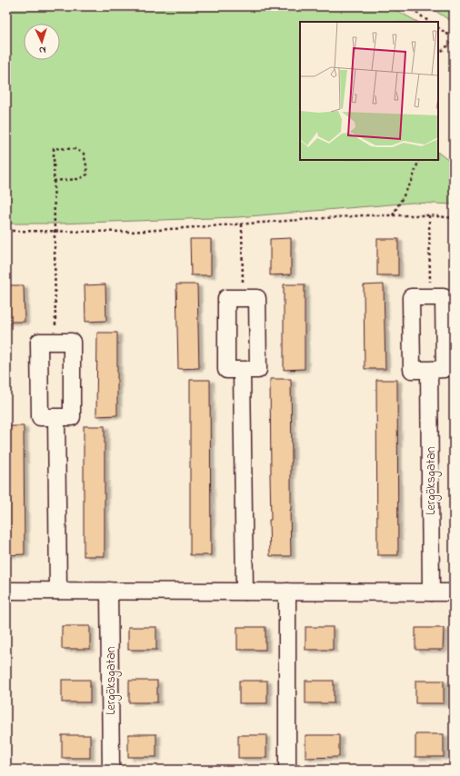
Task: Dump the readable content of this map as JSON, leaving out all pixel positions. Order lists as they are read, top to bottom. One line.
{"streets":{"street":["Lergöksgatan"]},"north":"bottom"}
